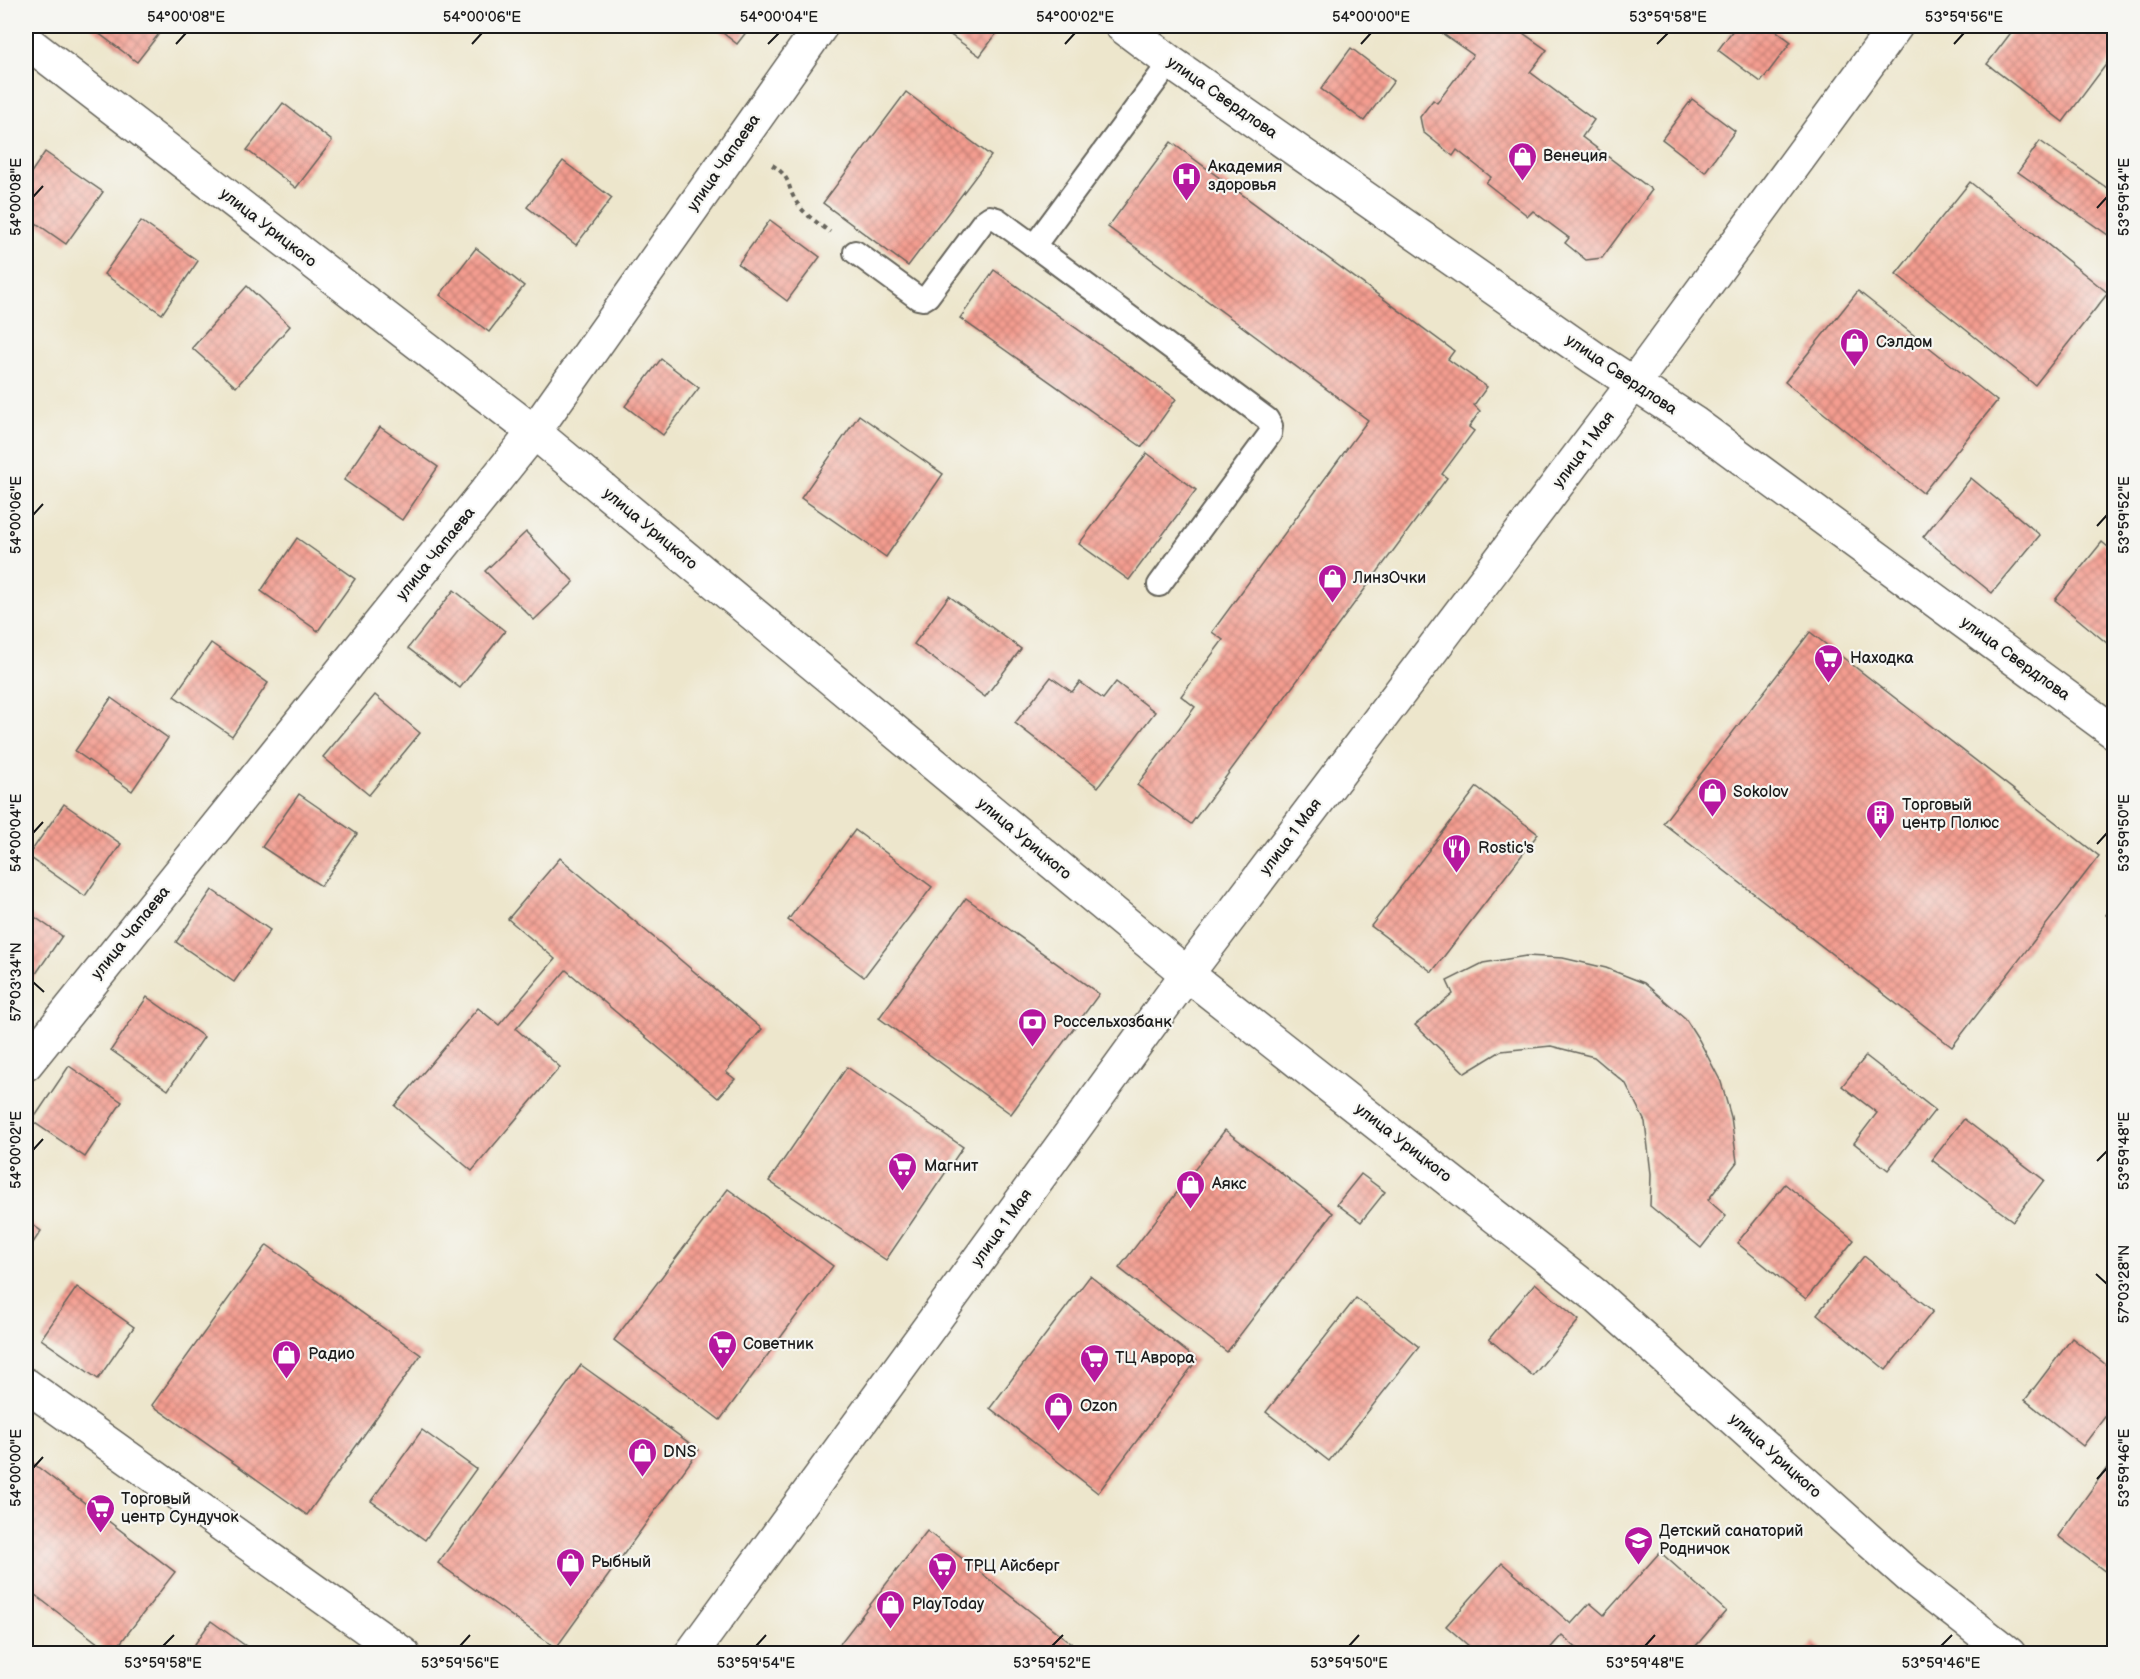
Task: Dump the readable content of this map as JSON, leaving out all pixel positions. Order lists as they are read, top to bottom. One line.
{"streets":{"street":["улица Свердлова","улица Чапаева","улица Урицкого","улица 1 Мая"]},"crossings":[["улица Свердлова","улица 1 Мая"],["улица Чапаева","улица Урицкого"],["улица Урицкого","улица 1 Мая"]],"places":{"shop":["Венеция","Сэлдом","ЛинзОчки","Sokolov","Аякс","Радио","Ozon","DNS","Рыбный","PlayToday"],"hospital":["Академия здоровья"],"supermarket":["Находка","Магнит","Советник","ТЦ Аврора","Торговый центр Сундучок","ТРЦ Айсберг"],"building":["Торговый центр Полюс"],"restaurant":["Rostic's"],"bank":["Россельхозбанк"],"school or university":["Детский санаторий Родничок"]},"coordinates":["54°00'08\"E","54°00'06\"E","54°00'04\"E","54°00'02\"E","54°00'00\"E","53°59'58\"E","53°59'56\"E","53°59'54\"E","53°59'52\"E","53°59'50\"E","57°03'34\"N","53°59'48\"E","57°03'28\"N","53°59'46\"E"]}
